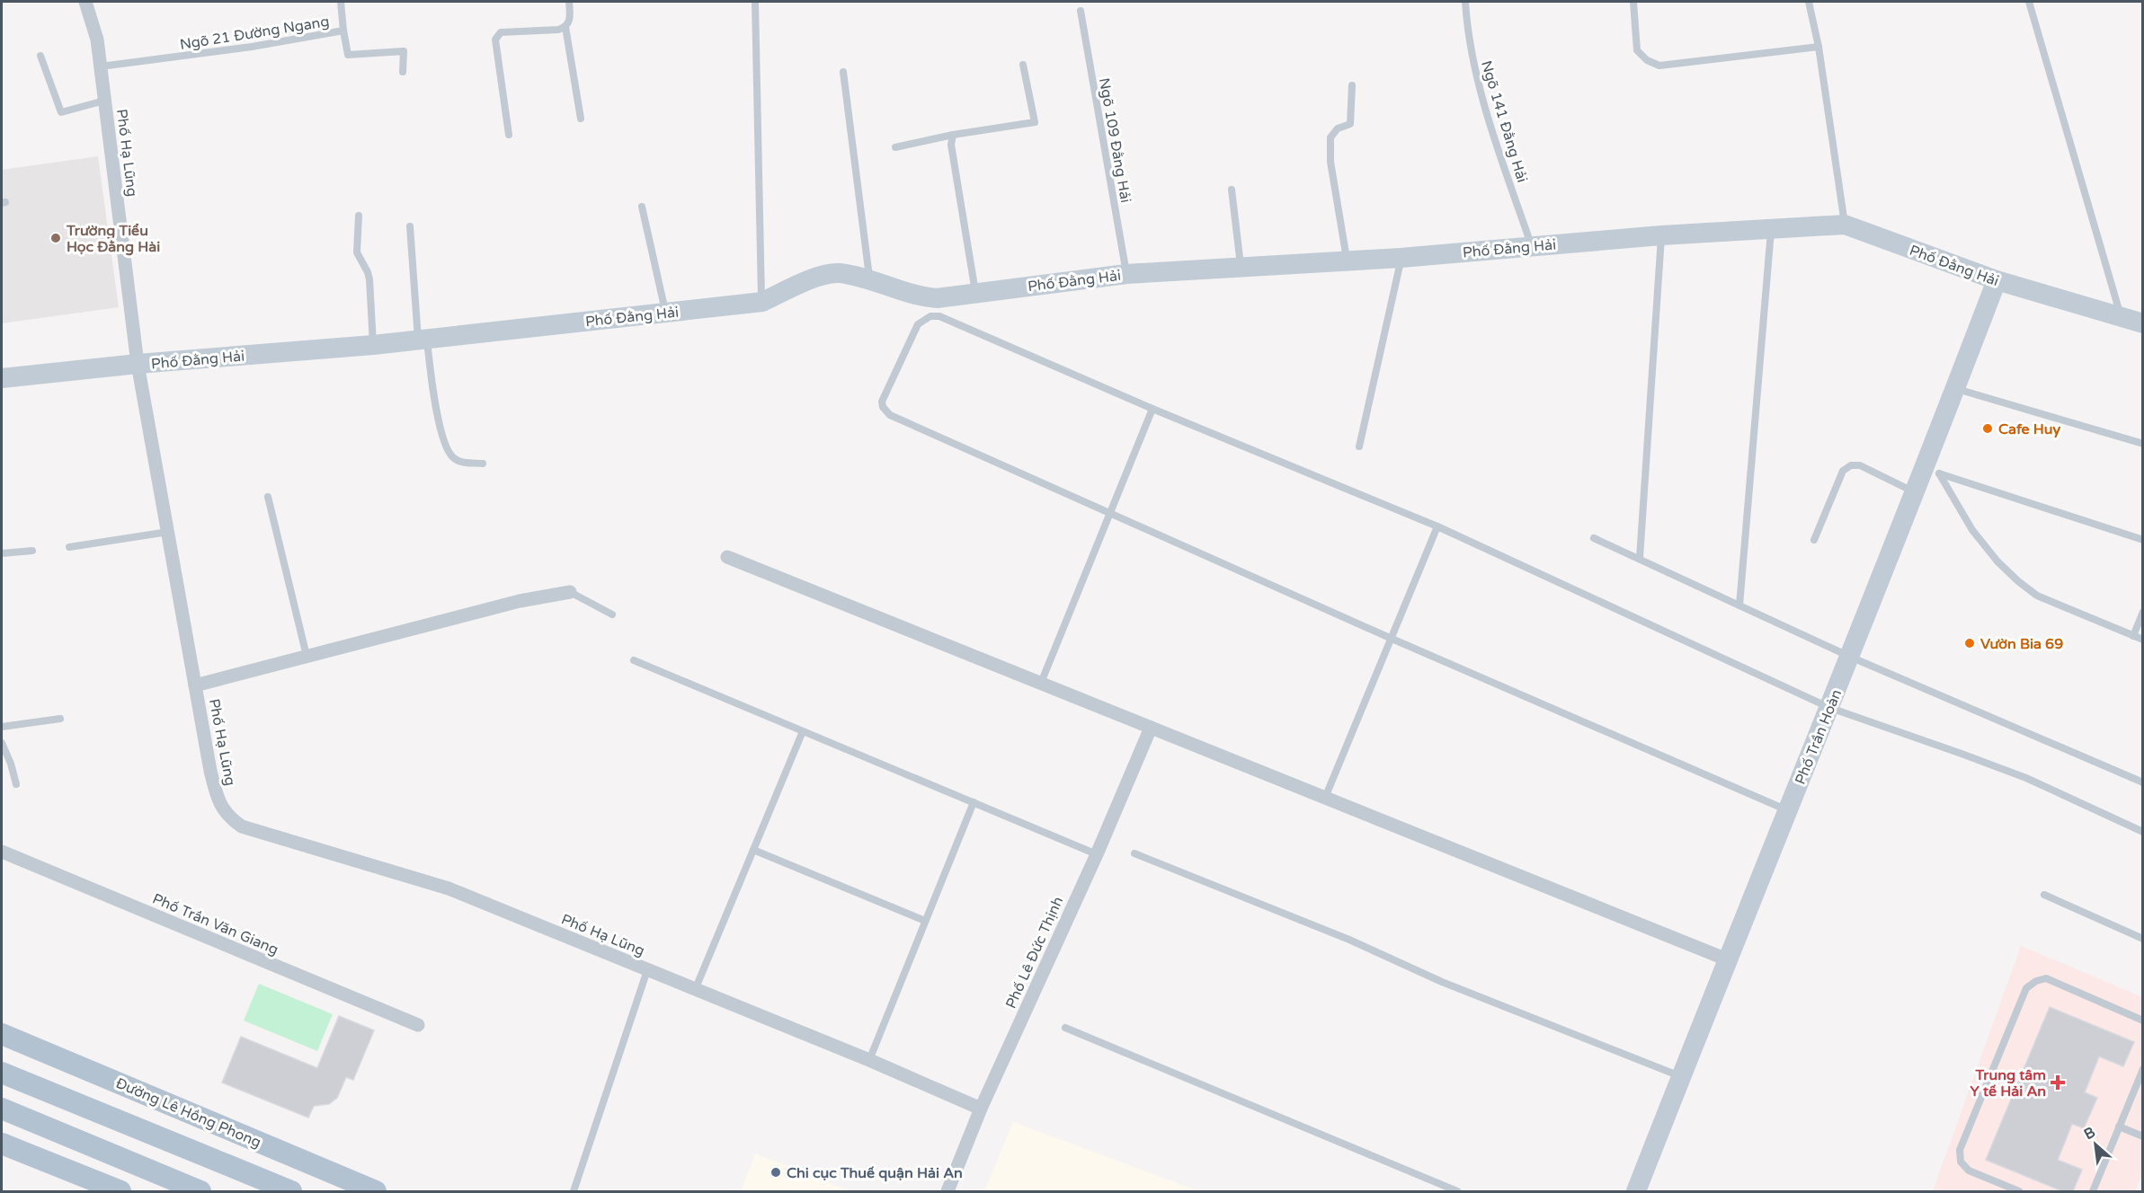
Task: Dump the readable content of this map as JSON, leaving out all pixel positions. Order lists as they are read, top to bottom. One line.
{"streets":{"main road":["Đường Lê Hồng Phong"],"street":["Phố Hạ Lũng","Phố Đằng Hải","Phố Trần Hoàn","Phố Trần Văn Giang","Phố Lê Đức Thịnh"],"lane":["Ngõ 21 Đường Ngang","Ngõ 141 Đằng Hải","Ngõ 109 Đằng Hải"]},"crossings":[["Ngõ 21 Đường Ngang","Phố Hạ Lũng"],["Ngõ 141 Đằng Hải","Phố Đằng Hải"],["Ngõ 109 Đằng Hải","Phố Đằng Hải"],["Phố Hạ Lũng","Phố Đằng Hải"],["Phố Hạ Lũng","Phố Lê Đức Thịnh"],["Phố Đằng Hải","Phố Trần Hoàn"]],"places":{"other":["Trường Tiểu Học Đằng Hài","Cafe Huy","Vườn Bia 69","Chi cục Thuế quận Hải An"],"health":["Trung tâm Y tế Hải An"]},"north":"top left"}
